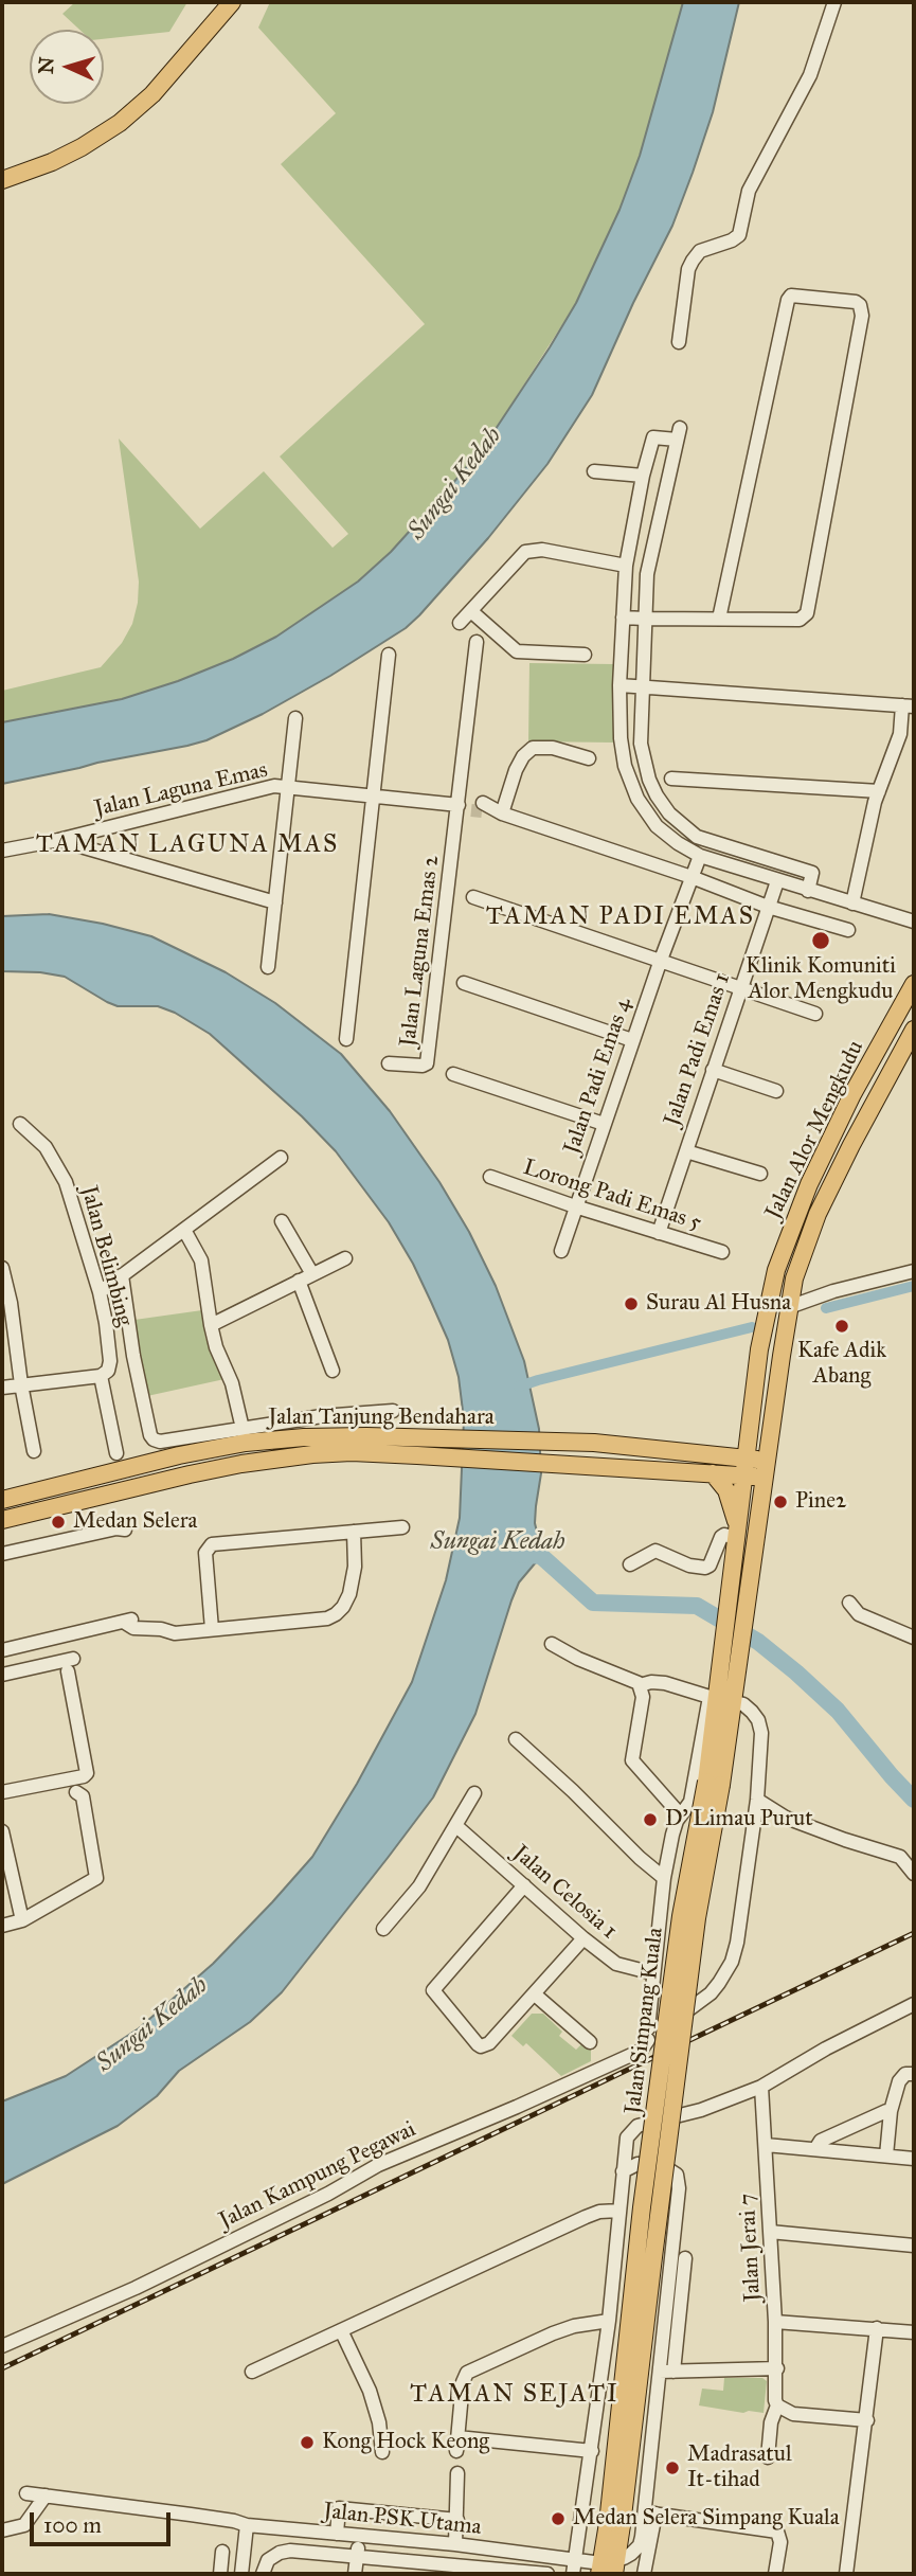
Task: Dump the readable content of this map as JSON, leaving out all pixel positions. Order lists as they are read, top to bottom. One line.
{"streets":{"main road":["Jalan Alor Mengkudu","Jalan Tanjung Bendahara","Jalan Simpang Kuala"],"street":["Jalan Laguna Emas","Jalan Laguna Emas 2","Jalan Padi Emas 1","Jalan Padi Emas 4","Lorong Padi Emas 5","Jalan Belimbing","Jalan Celosia 1","Jalan Kampung Pegawai","Jalan Jerai 7","Jalan PSK Utama"]},"crossings":[["Jalan Laguna Emas","Jalan Laguna Emas 2"],["Jalan Laguna Emas","Jalan Padi Emas 1"],["Jalan Laguna Emas","Jalan Padi Emas 4"],["Jalan Padi Emas 1","Lorong Padi Emas 5"],["Jalan Padi Emas 4","Lorong Padi Emas 5"],["Jalan Alor Mengkudu","Jalan Tanjung Bendahara"],["Jalan Alor Mengkudu","Jalan Simpang Kuala"],["Jalan Belimbing","Jalan Tanjung Bendahara"],["Jalan Tanjung Bendahara","Jalan Simpang Kuala"],["Jalan Simpang Kuala","Jalan Kampung Pegawai"],["Jalan Simpang Kuala","Jalan PSK Utama"]],"districts":["TAMAN LAGUNA MAS","TAMAN PADI EMAS","TAMAN SEJATI"],"water":["Sungai Kedah"],"places":["Klinik Komuniti Alor Mengkudu","Surau Al Husna","Kafe Adik Abang","Pine2","Medan Selera","D' Limau Purut","Kong Hock Keong","Madrasatul It-tihad","Medan Selera Simpang Kuala"],"scale_bar":"100 m","north":"left"}
